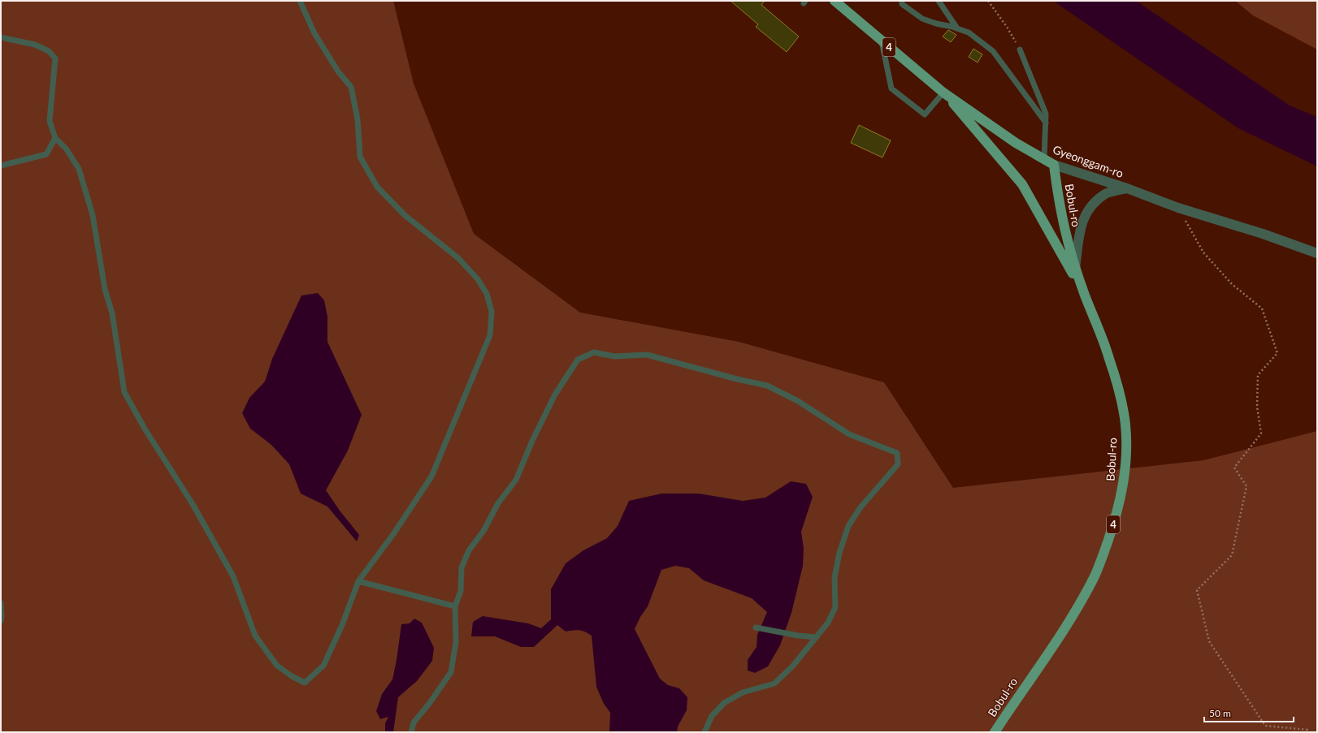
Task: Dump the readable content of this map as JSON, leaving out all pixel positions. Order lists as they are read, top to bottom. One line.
{"streets":{"main road":["4","Gyeonggam-ro","Bobul-ro"]},"crossings":[["Gyeonggam-ro","Bobul-ro"]],"scale_bar":"50 m"}
